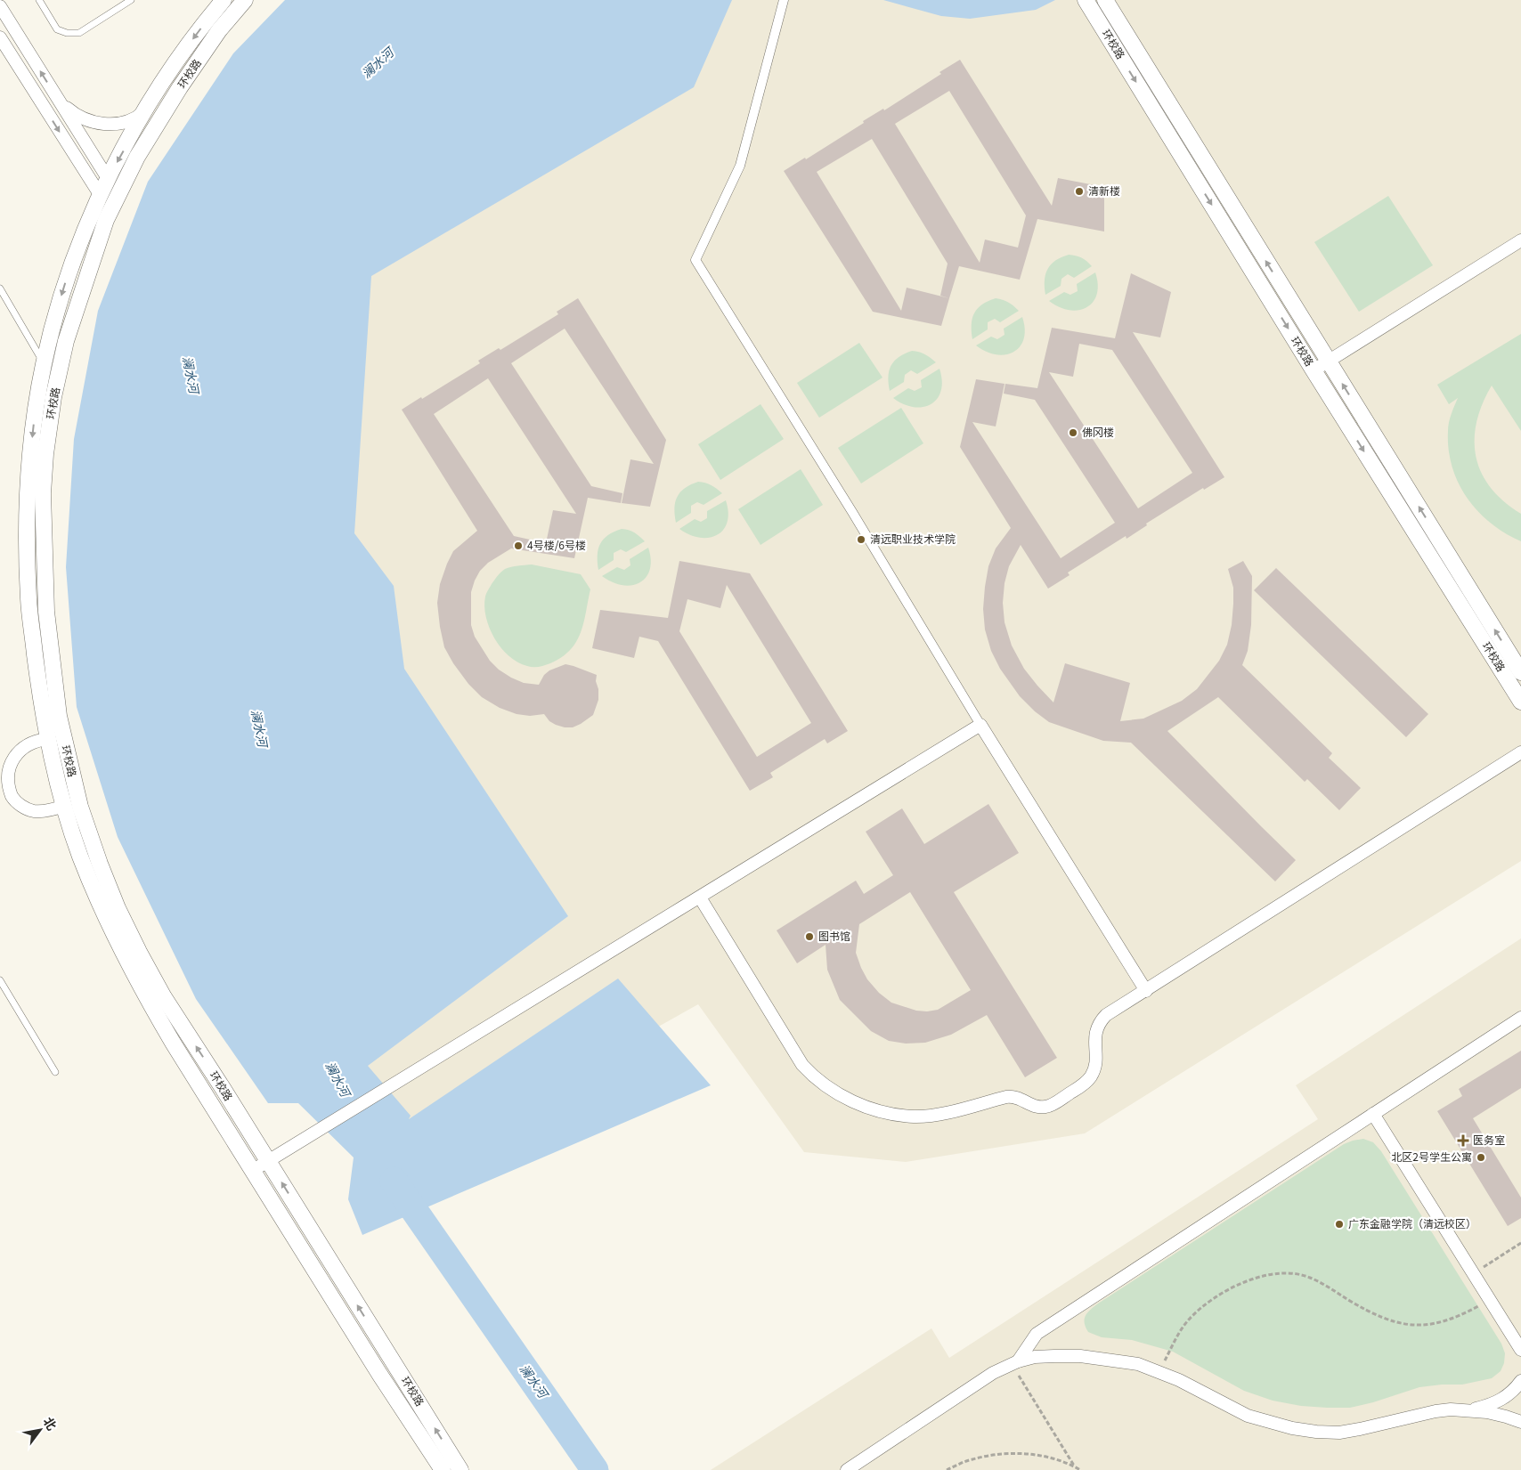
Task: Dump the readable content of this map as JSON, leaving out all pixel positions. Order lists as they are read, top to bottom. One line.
{"streets":{"street":["环校路"]},"water":["澜水河"],"places":{"other":["清新楼","佛冈楼","清远职业技术学院","4号楼/6号楼","图书馆","北区2号学生公寓","广东金融学院（清远校区）"],"health":["医务室"]},"north":"top right"}
